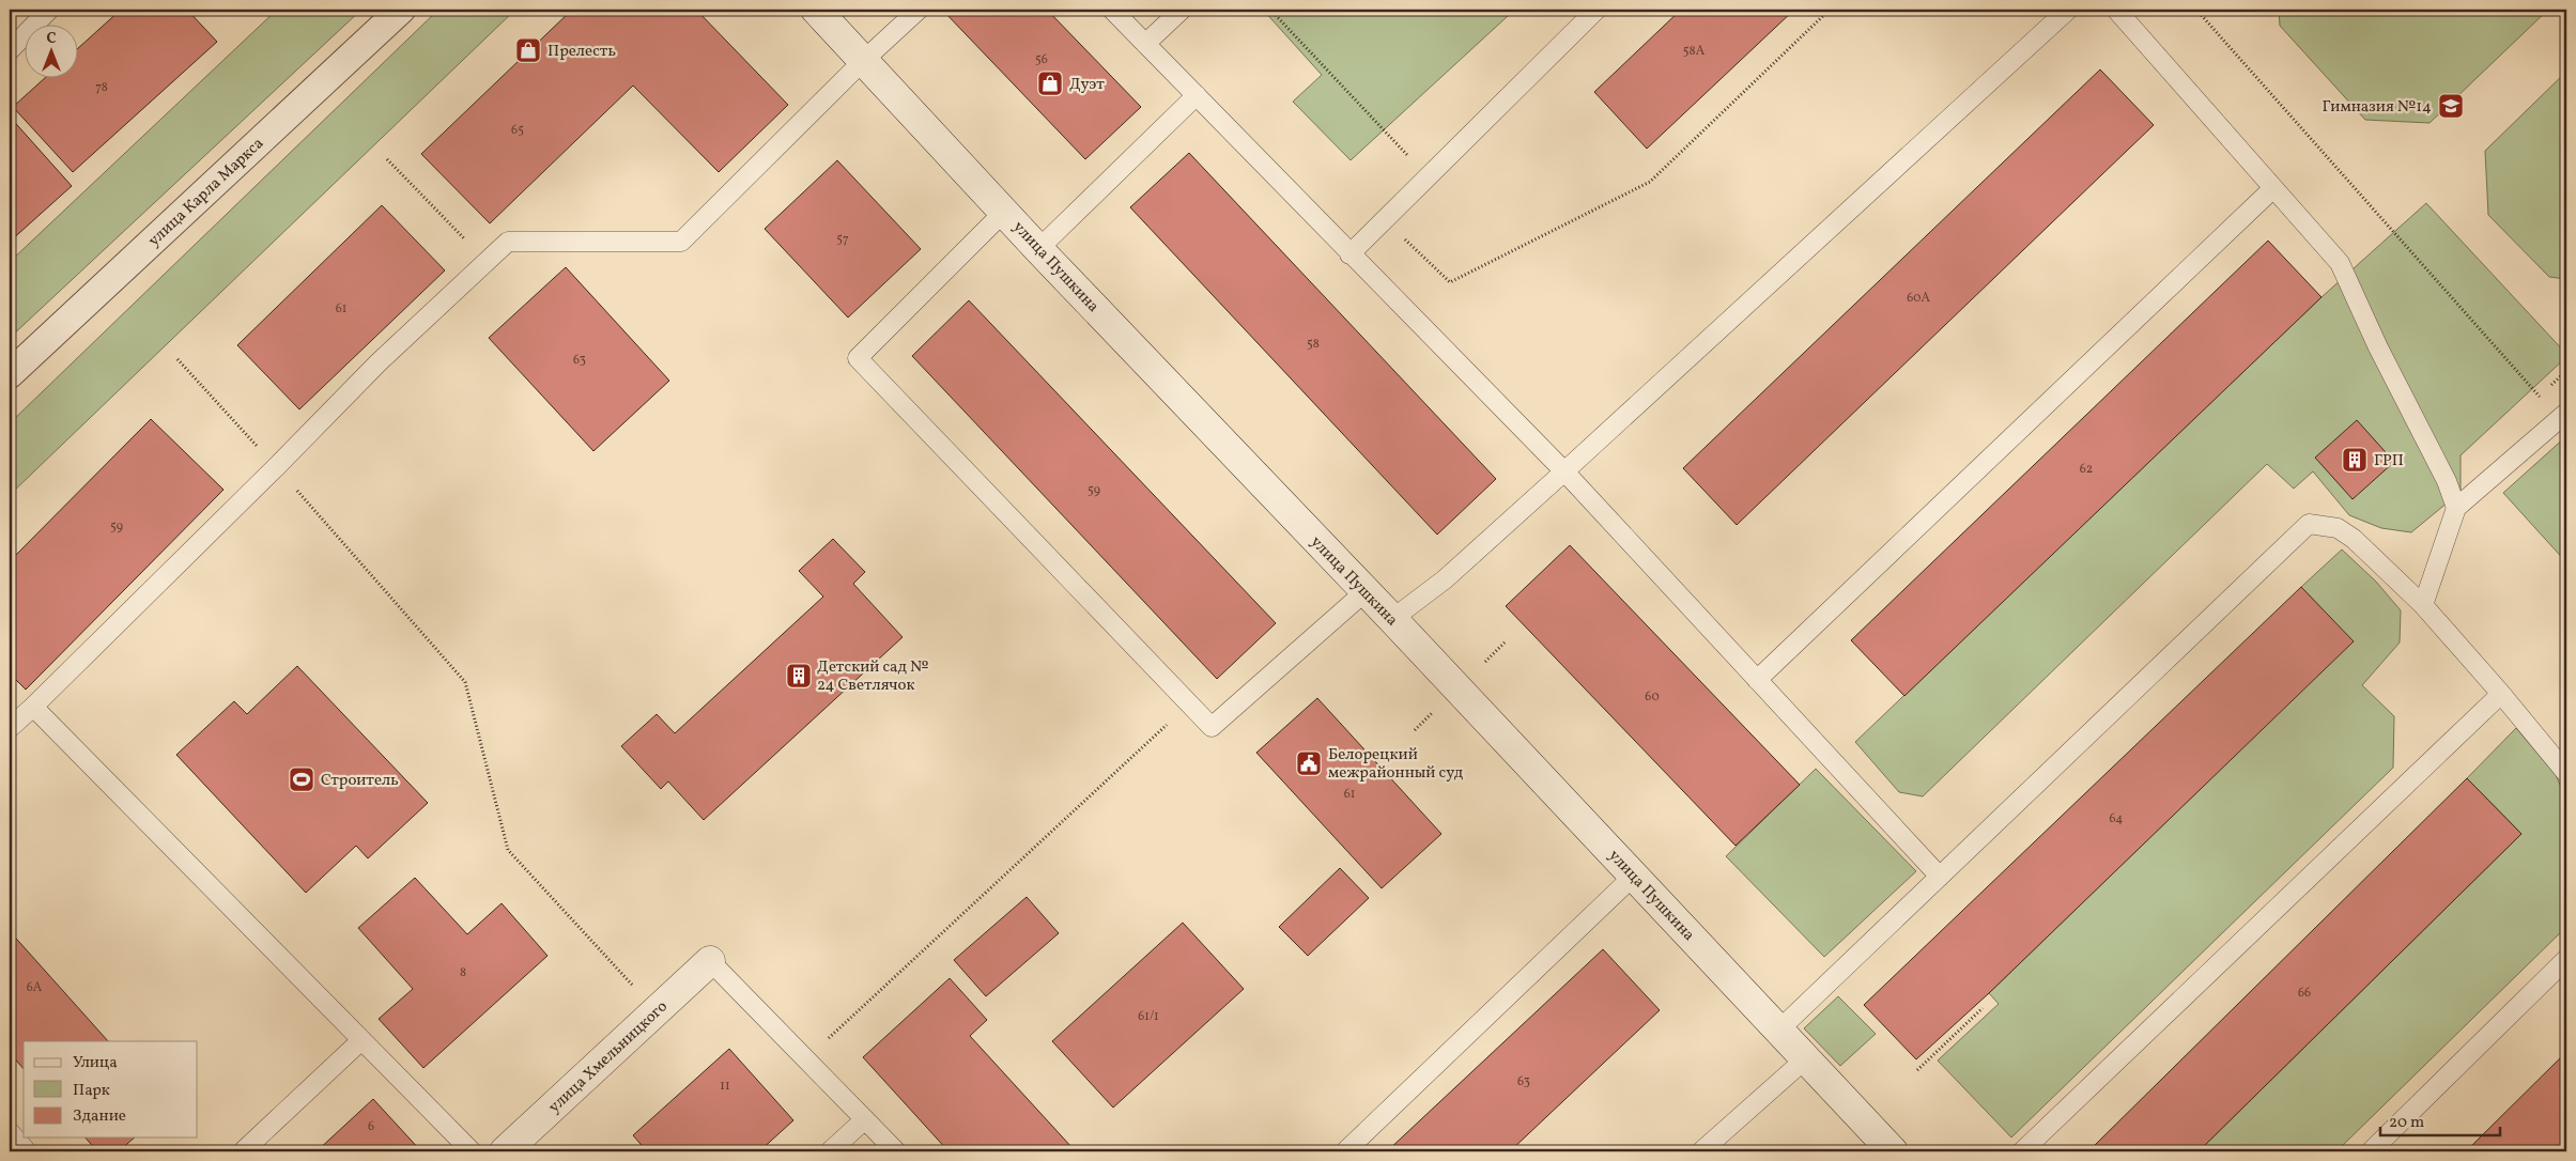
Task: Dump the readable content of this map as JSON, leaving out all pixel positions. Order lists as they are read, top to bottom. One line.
{"streets":{"main road":["улица Пушкина","улица Хмельницкого"],"street":["улица Карла Маркса"]},"places":{"shop":["Прелесть","Дуэт"],"school or university":["Гимназия №14"],"building":["ГРП","Детский сад № 24 Светлячок"],"public building":["Белорецкий межрайонный суд"],"sports":["Строитель"]},"house_numbers":["58А","56","78","65","57","60А","61","58","63","62","59","59","60","61","64","8","6А","66","61/1","63","11","6"],"legend":["Улица","Парк","Здание"],"scale_bar":"20 m","north":"top"}
